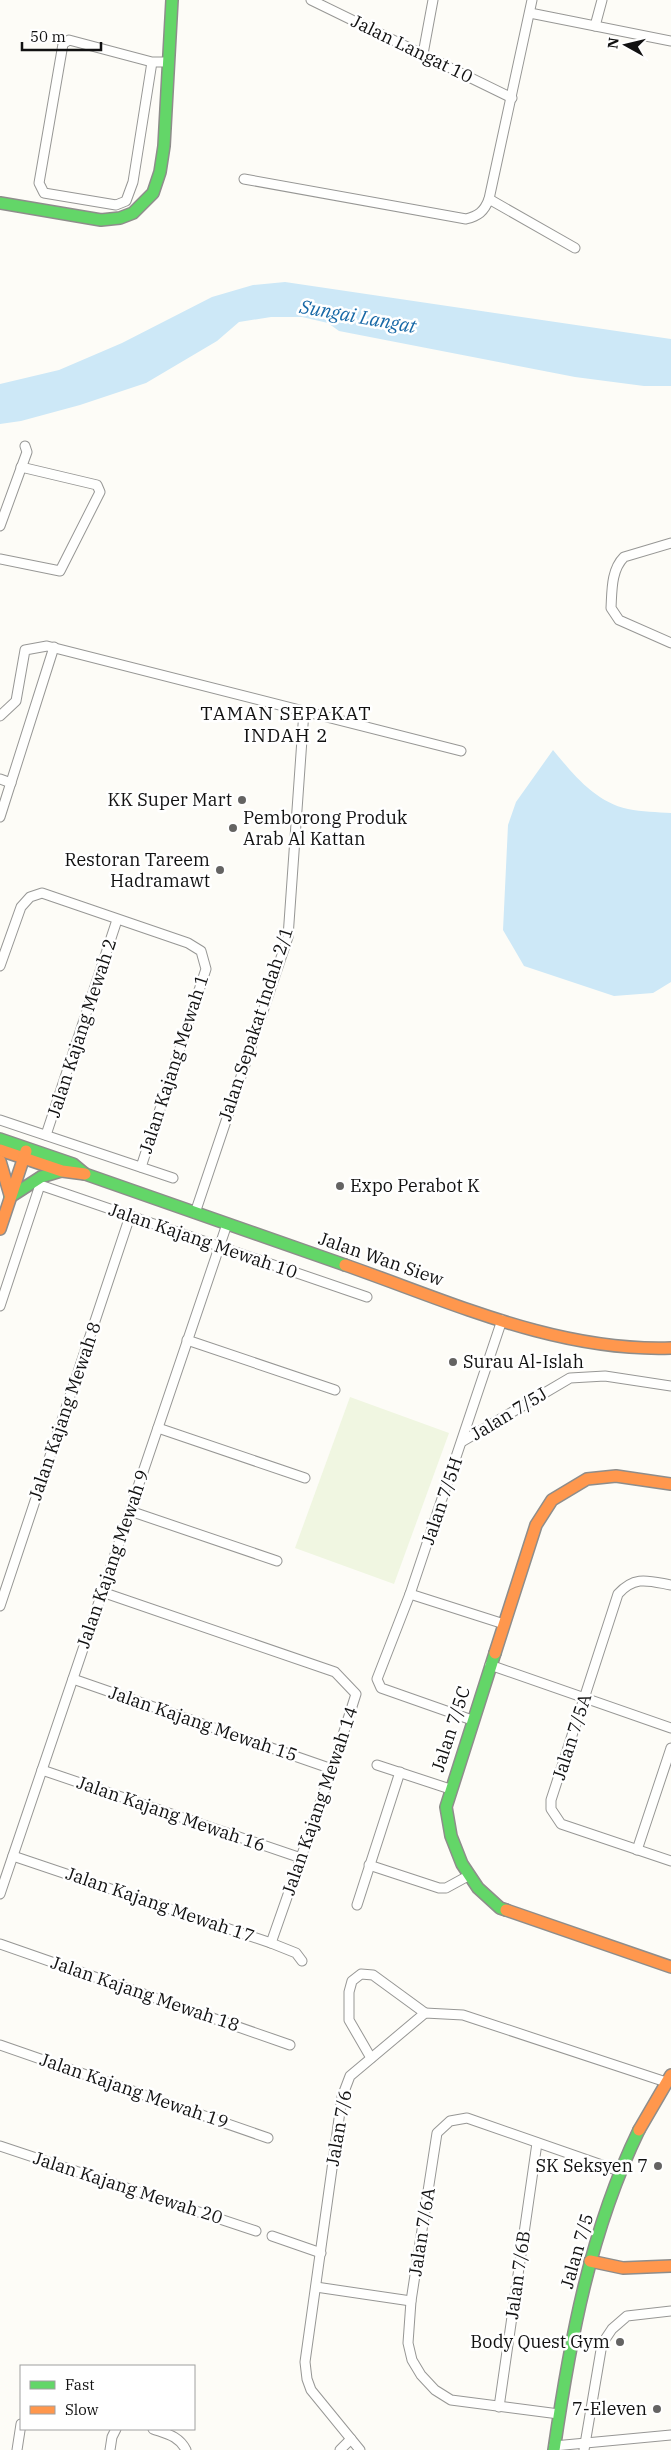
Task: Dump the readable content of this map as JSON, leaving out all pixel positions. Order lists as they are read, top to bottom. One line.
{"streets":{"street":["Jalan Langat 10","Jalan Sepakat Indah 2/1","Jalan Kajang Mewah 2","Jalan Kajang Mewah 1","Jalan Kajang Mewah 10","Jalan Wan Siew","Jalan Kajang Mewah 8","Jalan 7/5J","Jalan 7/5H","Jalan Kajang Mewah 9","Jalan Kajang Mewah 15","Jalan 7/5C","Jalan 7/5A","Jalan Kajang Mewah 14","Jalan Kajang Mewah 16","Jalan Kajang Mewah 17","Jalan Kajang Mewah 18","Jalan Kajang Mewah 19","Jalan 7/6","Jalan Kajang Mewah 20","Jalan 7/6A","Jalan 7/5","Jalan 7/6B"]},"crossings":[["Jalan Sepakat Indah 2/1","Jalan Wan Siew"],["Jalan Kajang Mewah 2","Jalan Kajang Mewah 1"],["Jalan Kajang Mewah 10","Jalan Kajang Mewah 8"],["Jalan Kajang Mewah 10","Jalan Kajang Mewah 9"],["Jalan Wan Siew","Jalan 7/5H"],["Jalan Wan Siew","Jalan Kajang Mewah 9"],["Jalan 7/5J","Jalan 7/5H"],["Jalan 7/5H","Jalan 7/5C"],["Jalan Kajang Mewah 9","Jalan Kajang Mewah 15"],["Jalan Kajang Mewah 9","Jalan Kajang Mewah 14"],["Jalan Kajang Mewah 9","Jalan Kajang Mewah 16"],["Jalan Kajang Mewah 9","Jalan Kajang Mewah 17"],["Jalan Kajang Mewah 15","Jalan Kajang Mewah 14"],["Jalan Kajang Mewah 14","Jalan Kajang Mewah 16"],["Jalan Kajang Mewah 14","Jalan Kajang Mewah 17"],["Jalan 7/6A","Jalan 7/5"],["Jalan 7/6A","Jalan 7/6B"]],"districts":["TAMAN SEPAKAT INDAH 2"],"water":["Sungai Langat"],"places":["KK Super Mart","Pemborong Produk Arab Al Kattan","Restoran Tareem Hadramawt","Expo Perabot K","Surau Al-Islah","SK Seksyen 7","Body Quest Gym","7-Eleven"],"legend":["Fast","Slow"],"scale_bar":"50 m","north":"left"}
